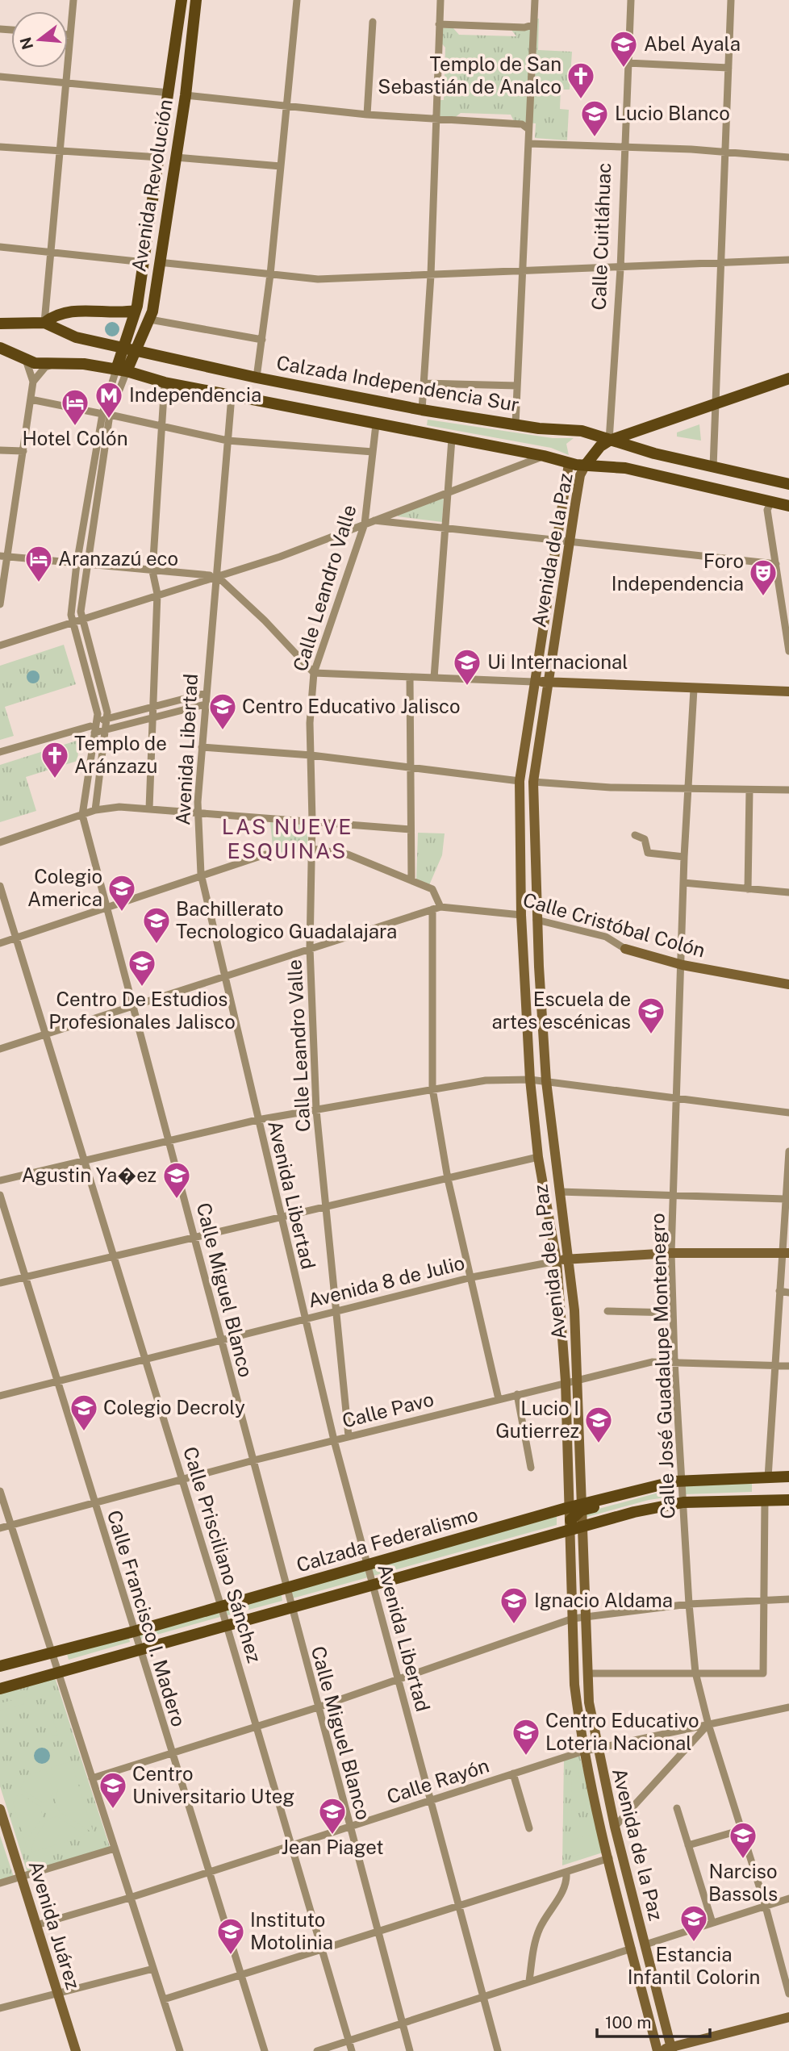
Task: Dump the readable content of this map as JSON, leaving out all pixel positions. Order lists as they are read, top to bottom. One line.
{"streets":{"main road":["Avenida Revolución","Calzada Independencia Sur","Calzada Federalismo"],"street":["Calle Cuitláhuac","Avenida de la Paz","Calle Leandro Valle","Avenida Libertad","Calle Cristóbal Colón","Avenida 8 de Julio","Calle Miguel Blanco","Calle José Guadalupe Montenegro","Calle Pavo","Calle Prisciliano Sánchez","Calle Francisco I. Madero","Calle Rayón","Avenida Juárez"]},"crossings":[["Avenida Revolución","Calzada Independencia Sur"],["Calle Cuitláhuac","Calzada Independencia Sur"],["Avenida de la Paz","Calle Cristóbal Colón"],["Avenida de la Paz","Avenida 8 de Julio"],["Avenida de la Paz","Calle Pavo"],["Avenida de la Paz","Calzada Federalismo"],["Avenida de la Paz","Calle Rayón"],["Calle Leandro Valle","Avenida 8 de Julio"],["Calle Leandro Valle","Calle Pavo"],["Avenida Libertad","Avenida 8 de Julio"],["Avenida Libertad","Calle Pavo"],["Avenida Libertad","Calzada Federalismo"],["Avenida Libertad","Calle Rayón"],["Calle Cristóbal Colón","Calle José Guadalupe Montenegro"],["Avenida 8 de Julio","Calle Miguel Blanco"],["Avenida 8 de Julio","Calle José Guadalupe Montenegro"],["Avenida 8 de Julio","Calle Prisciliano Sánchez"],["Avenida 8 de Julio","Calle Francisco I. Madero"],["Calle Miguel Blanco","Calle Pavo"],["Calle Miguel Blanco","Calzada Federalismo"],["Calle Miguel Blanco","Calle Rayón"],["Calle José Guadalupe Montenegro","Calle Pavo"],["Calle José Guadalupe Montenegro","Calzada Federalismo"],["Calle José Guadalupe Montenegro","Calle Rayón"],["Calle Pavo","Calle Prisciliano Sánchez"],["Calle Pavo","Calle Francisco I. Madero"],["Calzada Federalismo","Calle Prisciliano Sánchez"],["Calzada Federalismo","Calle Francisco I. Madero"],["Calle Prisciliano Sánchez","Calle Rayón"],["Calle Francisco I. Madero","Calle Rayón"],["Calle Rayón","Avenida Juárez"]],"districts":["LAS NUEVE ESQUINAS"],"places":{"school or university":["Abel Ayala","Lucio Blanco","Ui Internacional","Centro Educativo Jalisco","Colegio America","Bachillerato Tecnologico Guadalajara","Centro De Estudios Profesionales Jalisco","Escuela de artes escénicas","Agustin Ya�ez","Colegio Decroly","Lucio I Gutierrez","Ignacio Aldama","Centro Educativo Loteria Nacional","Centro Universitario Uteg","Jean Piaget","Narciso Bassols","Estancia Infantil Colorin","Instituto Motolinia"],"church":["Templo de San Sebastián de Analco","Templo de Aránzazu"],"metro station":["Independencia"],"hotel":["Hotel Colón","Aranzazú eco"],"theatre":["Foro Independencia"]},"scale_bar":"100 m","north":"left"}
